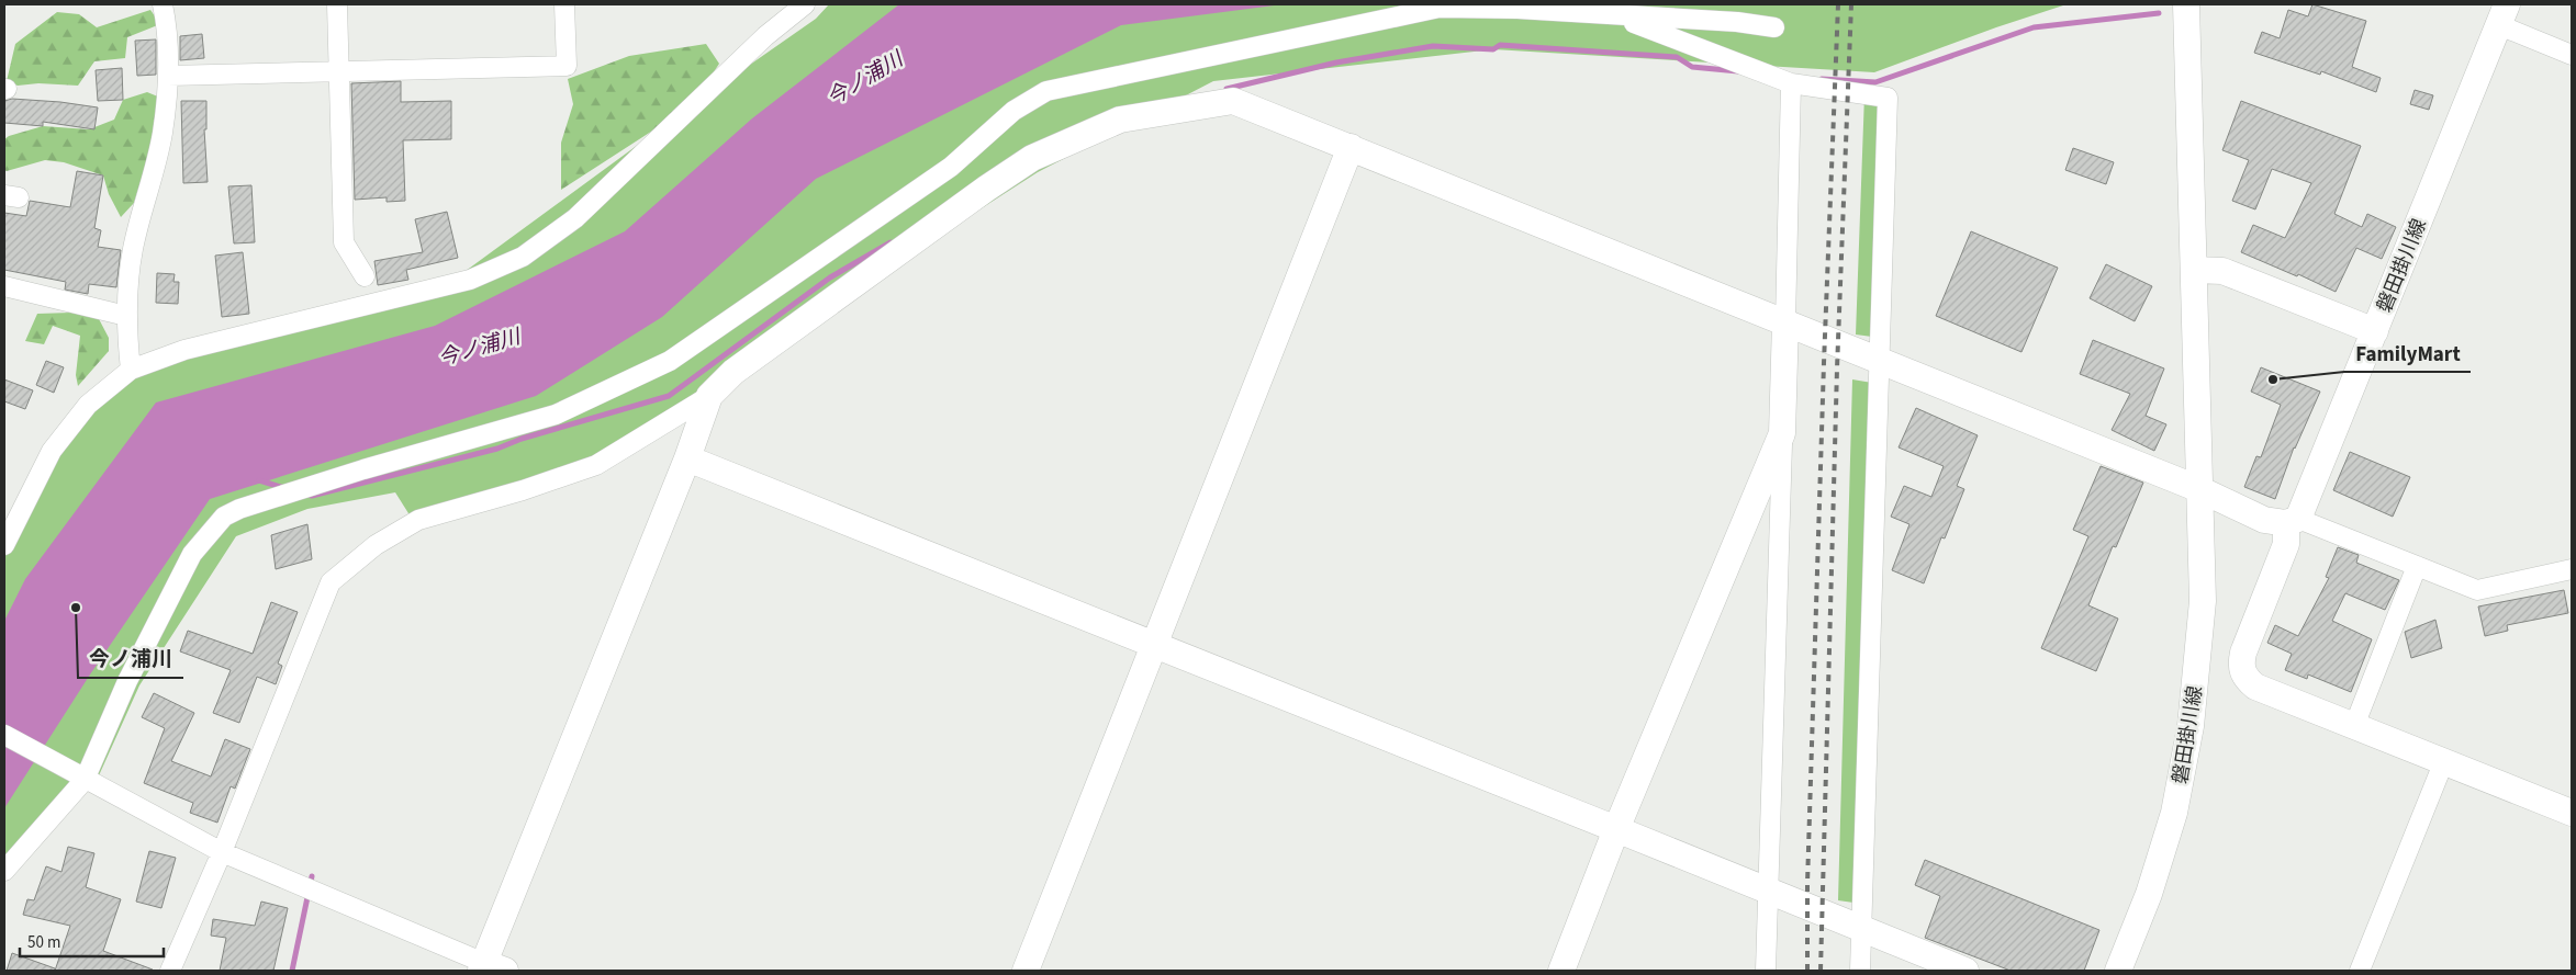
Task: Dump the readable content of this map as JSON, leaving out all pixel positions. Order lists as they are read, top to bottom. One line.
{"streets":{"street":["磐田掛川線"]},"water":["今ノ浦川"],"places":["FamilyMart","今ノ浦川"],"scale_bar":"50 m"}
